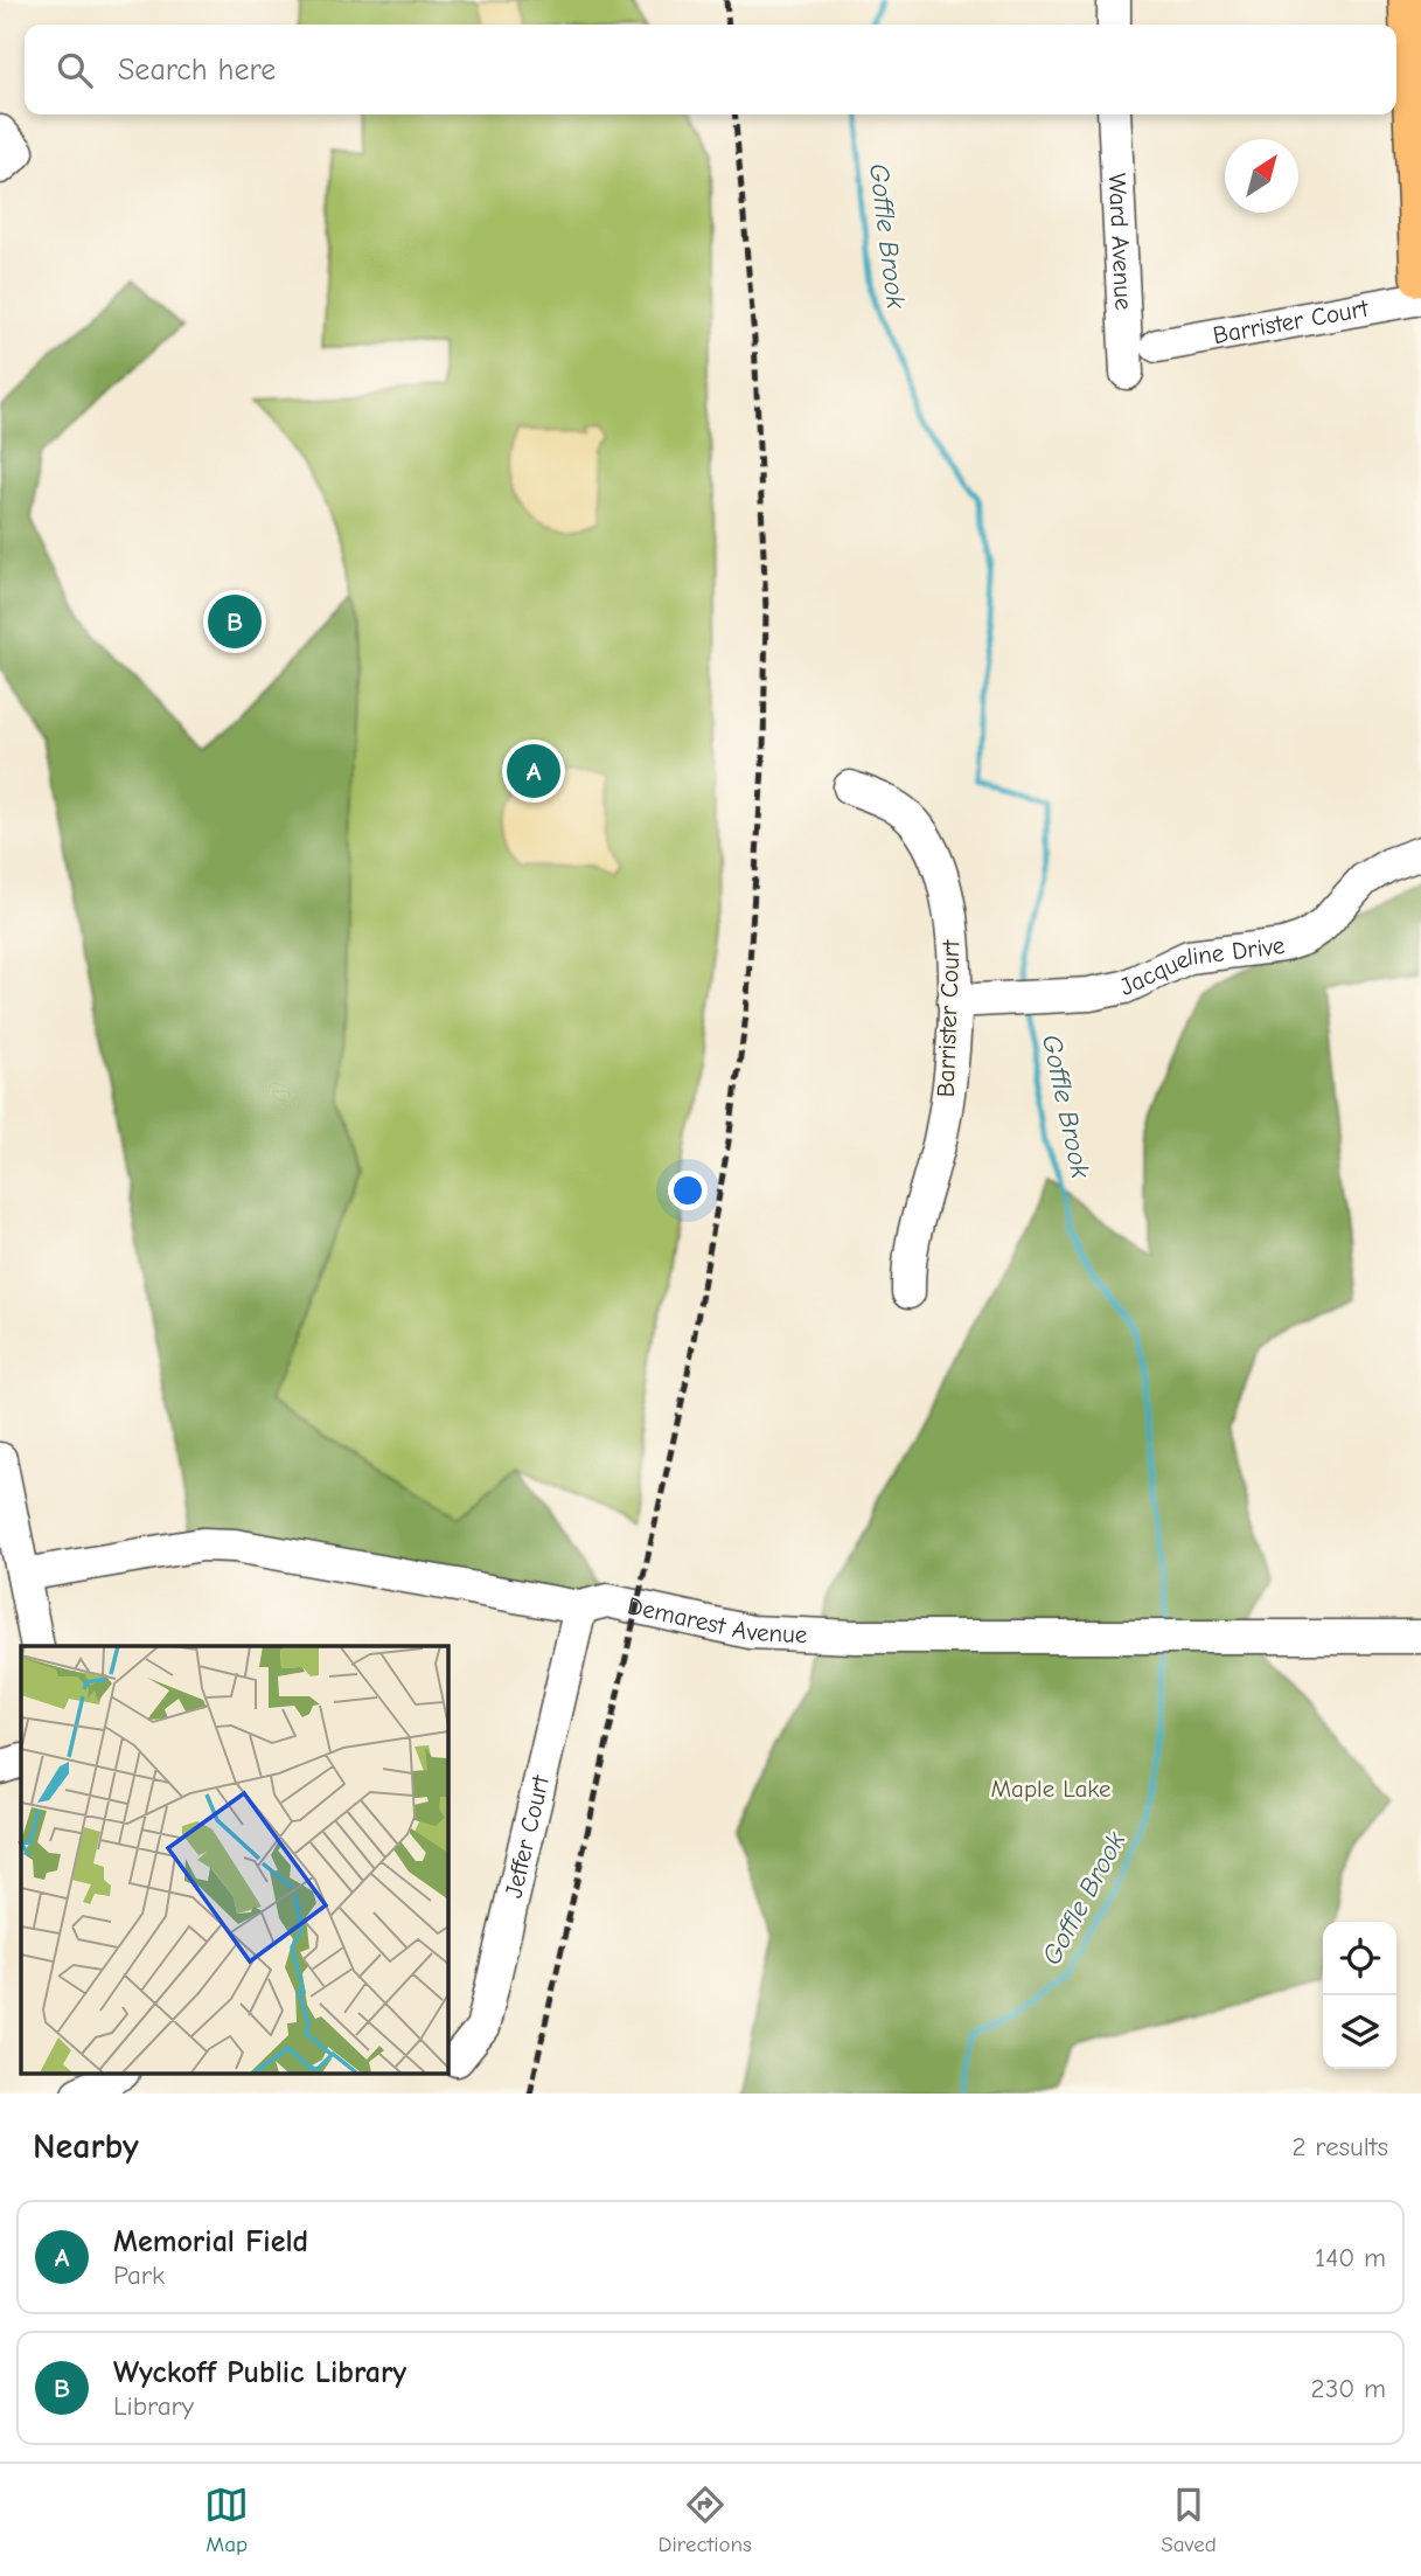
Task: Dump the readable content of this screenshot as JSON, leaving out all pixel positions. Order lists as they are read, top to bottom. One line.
{"streets":{"street":["Ward Avenue","Barrister Court","Jacqueline Drive","Demarest Avenue","Jeffer Court"]},"crossings":[["Barrister Court","Jacqueline Drive"],["Demarest Avenue","Jeffer Court"]],"water":["Goffle Brook"],"parks":["Maple Lake"],"north":"top right","page":{"search":"Search here","pins":["B","A"],"heading":["Nearby","2 results"],"list":[{"mark":"A","name":"Memorial Field","note":"Park","value":"140 m"},{"mark":"B","name":"Wyckoff Public Library","note":"Library","value":"230 m"}],"nav":["Map","Directions","Saved"]}}
